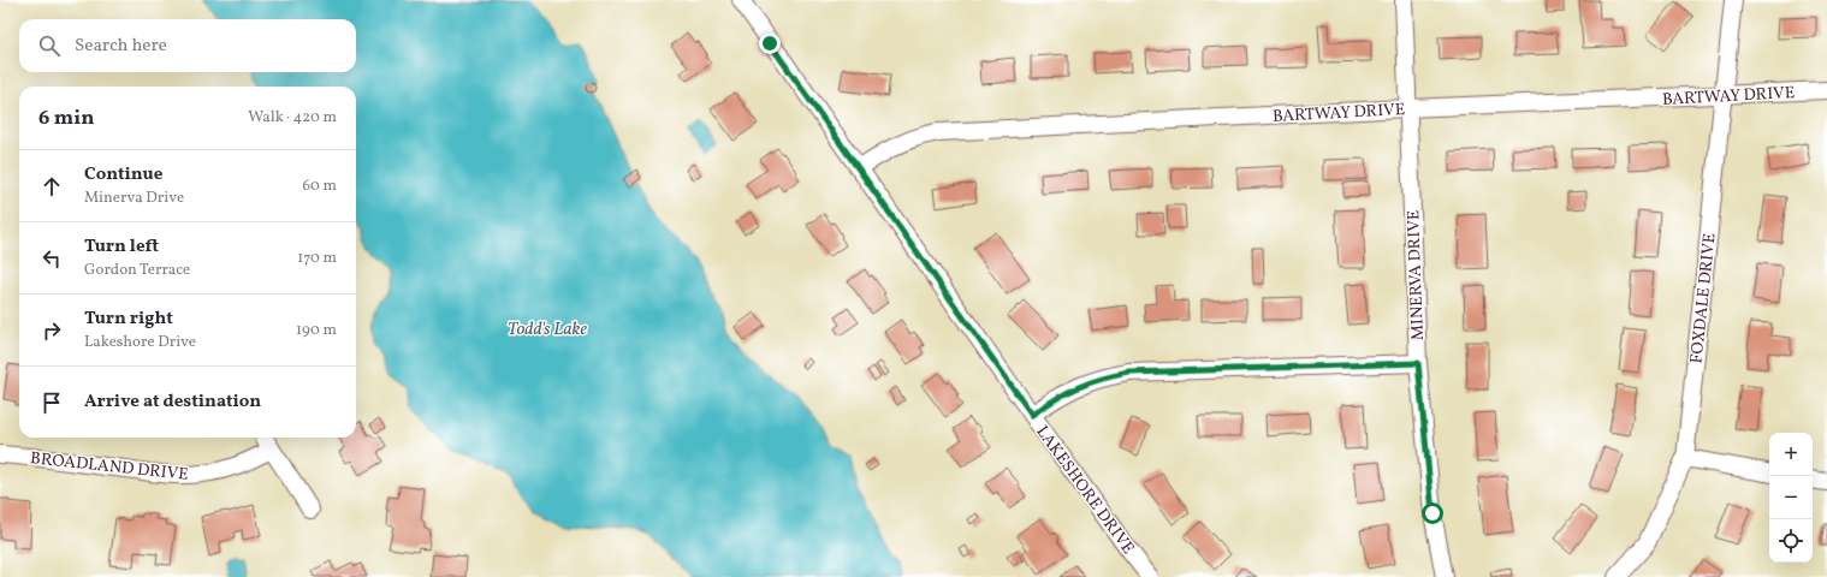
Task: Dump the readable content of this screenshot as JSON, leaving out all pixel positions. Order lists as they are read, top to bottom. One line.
{"streets":{"street":["BARTWAY DRIVE","MINERVA DRIVE","FOXDALE DRIVE","BROADLAND DRIVE","LAKESHORE DRIVE"]},"crossings":[["BARTWAY DRIVE","MINERVA DRIVE"],["BARTWAY DRIVE","FOXDALE DRIVE"],["BARTWAY DRIVE","LAKESHORE DRIVE"]],"water":["Todd's Lake"],"page":{"search":"Search here","heading":["6 min","Walk · 420 m"],"list":[["Continue","Minerva Drive","60 m"],["Turn left","Gordon Terrace","170 m"],["Turn right","Lakeshore Drive","190 m"],"Arrive at destination"],"map_buttons":["+","−"]}}
